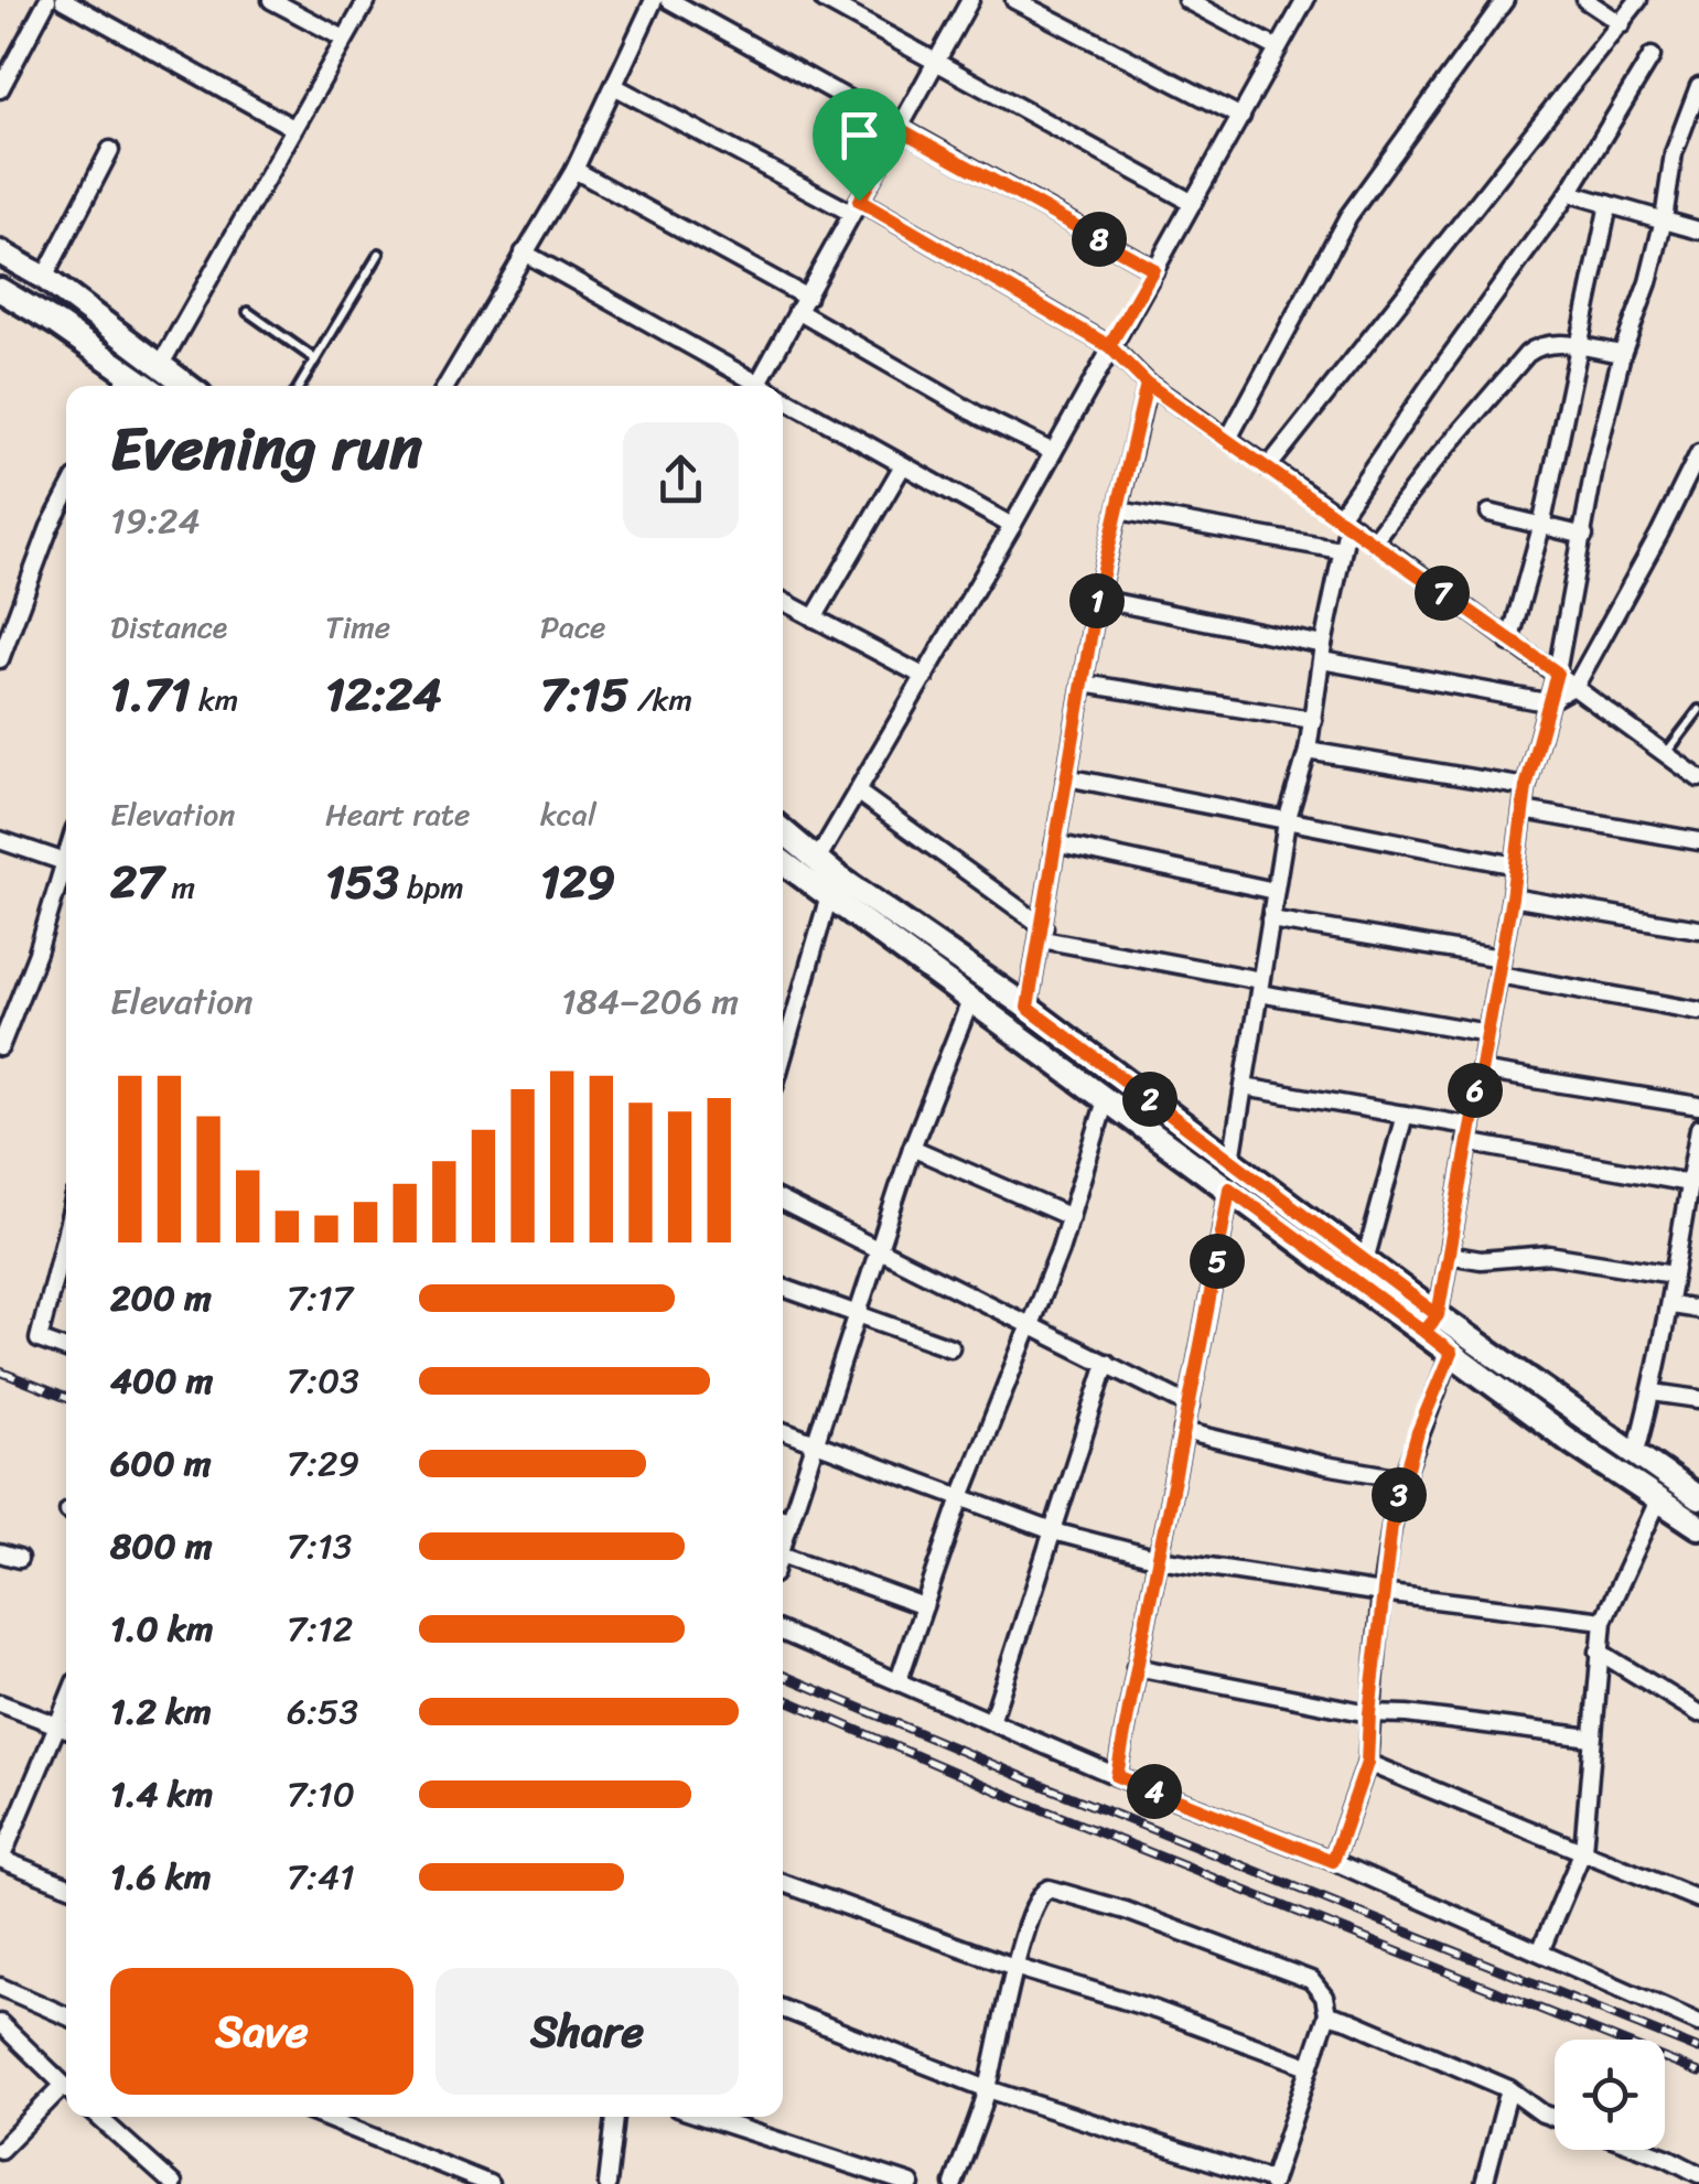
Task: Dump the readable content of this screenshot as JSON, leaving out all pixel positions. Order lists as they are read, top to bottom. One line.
{"page":{"pins":["8","7","1","6","2","5","3","4"],"heading":["Evening run","19:24"],"stats":[["Distance","1.71 km"],["Time","12:24"],["Pace","7:15 /km"],["Elevation","27 m"],["Heart rate","153 bpm"],["kcal","129"]],"chart":["Elevation","184–206 m"],"list":[{"name":"200 m","note":"7:17"},{"name":"400 m","note":"7:03"},{"name":"600 m","note":"7:29"},{"name":"800 m","note":"7:13"},{"name":"1.0 km","note":"7:12"},{"name":"1.2 km","note":"6:53"},{"name":"1.4 km","note":"7:10"},{"name":"1.6 km","note":"7:41"}],"buttons":["Save","Share"]}}
